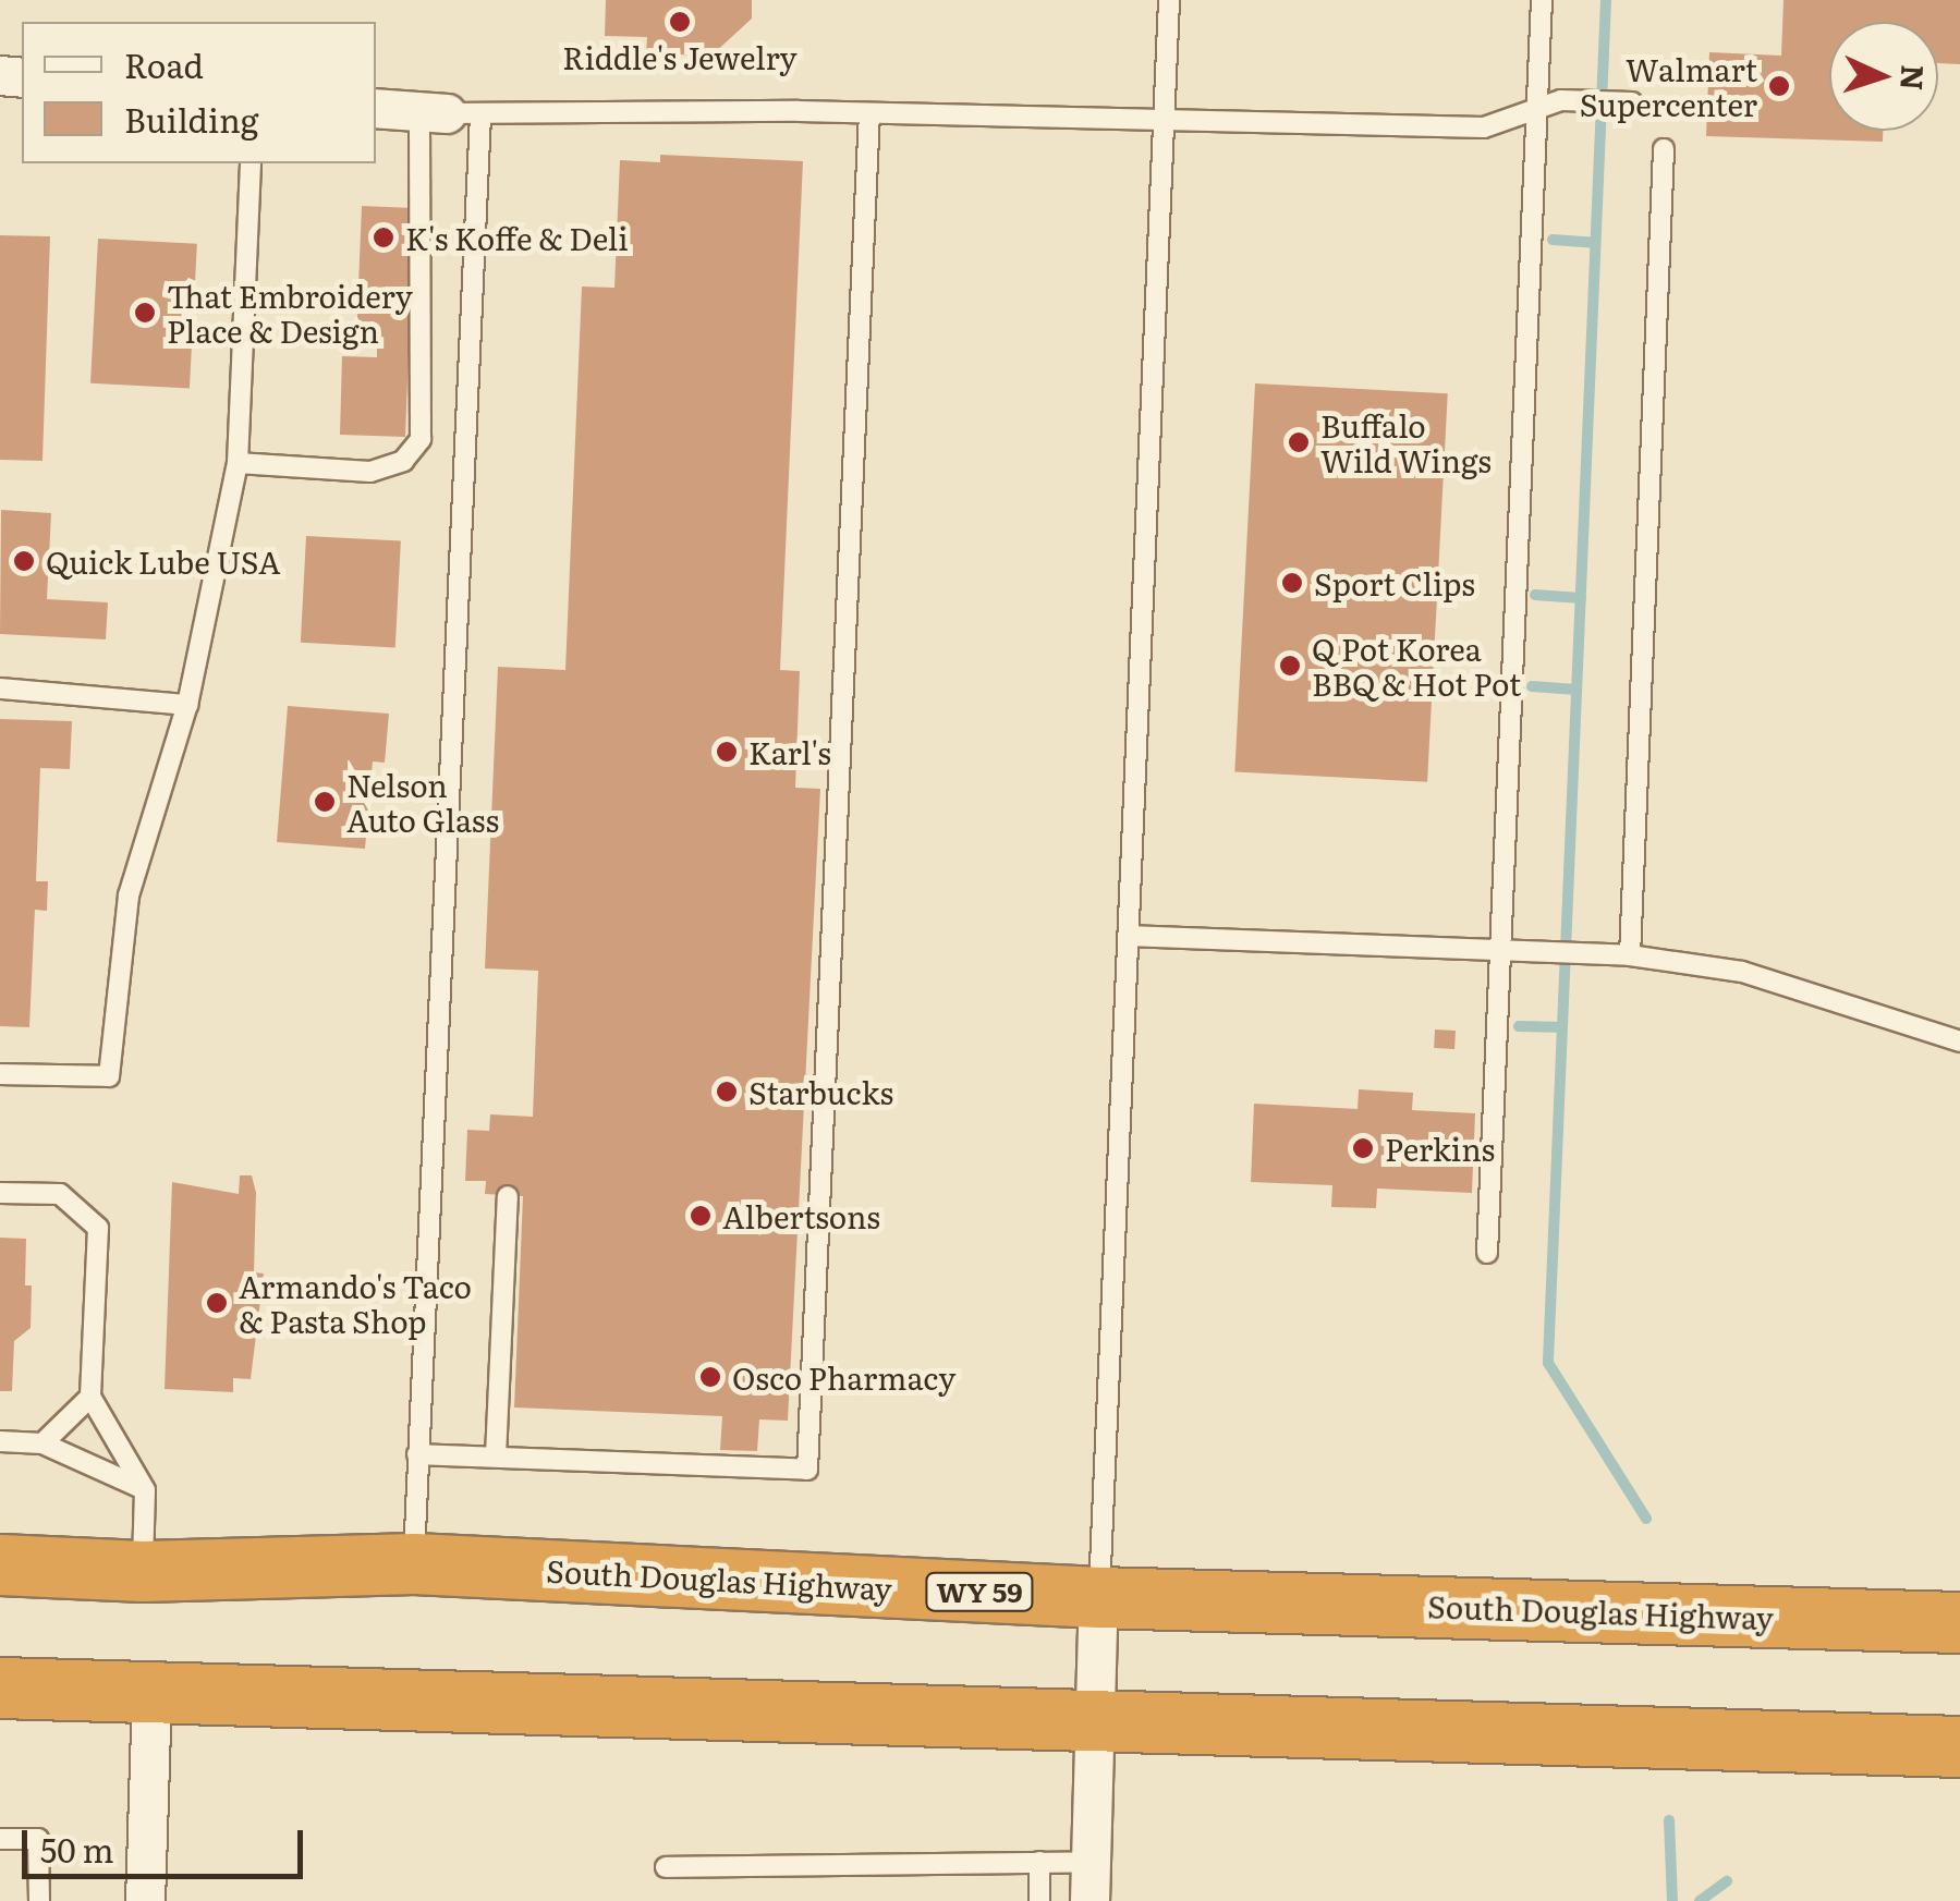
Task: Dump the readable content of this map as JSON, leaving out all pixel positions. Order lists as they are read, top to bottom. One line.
{"streets":{"highway":["South Douglas Highway","WY 59"]},"places":["Riddle's Jewelry","Walmart Supercenter","K's Koffe & Deli","That Embroidery Place & Design","Buffalo Wild Wings","Quick Lube USA","Sport Clips","Q Pot Korea BBQ & Hot Pot","Karl's","Nelson Auto Glass","Starbucks","Perkins","Albertsons","Armando's Taco & Pasta Shop","Osco Pharmacy"],"legend":["Road","Building"],"scale_bar":"50 m","north":"right"}
